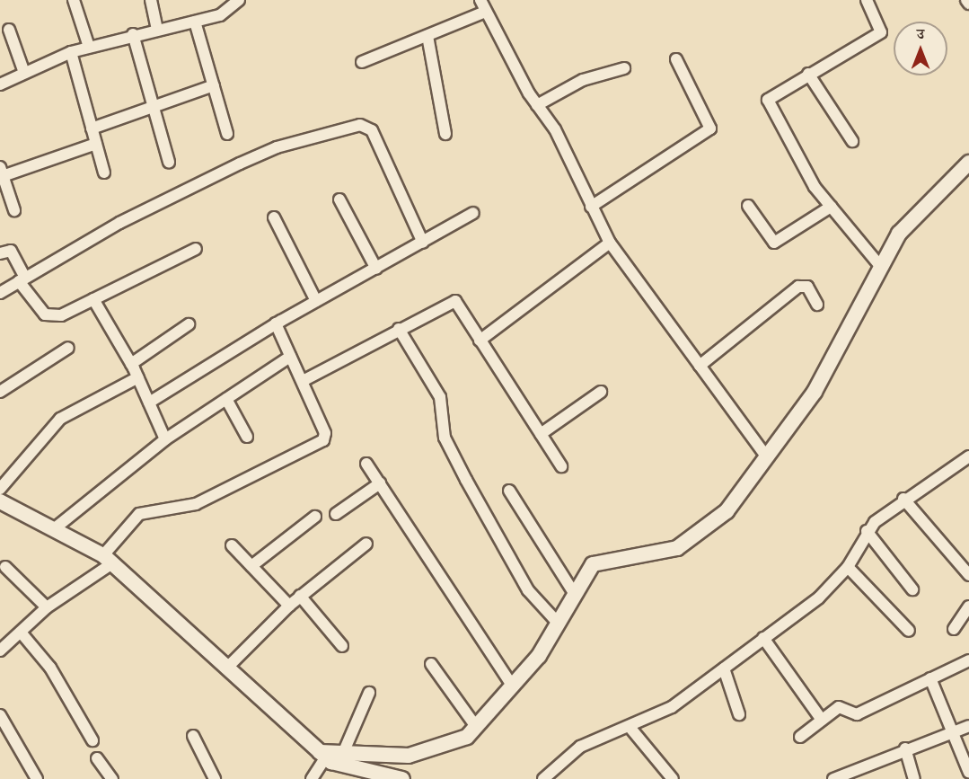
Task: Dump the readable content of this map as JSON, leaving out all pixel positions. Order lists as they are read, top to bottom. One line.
{"north":"top"}
